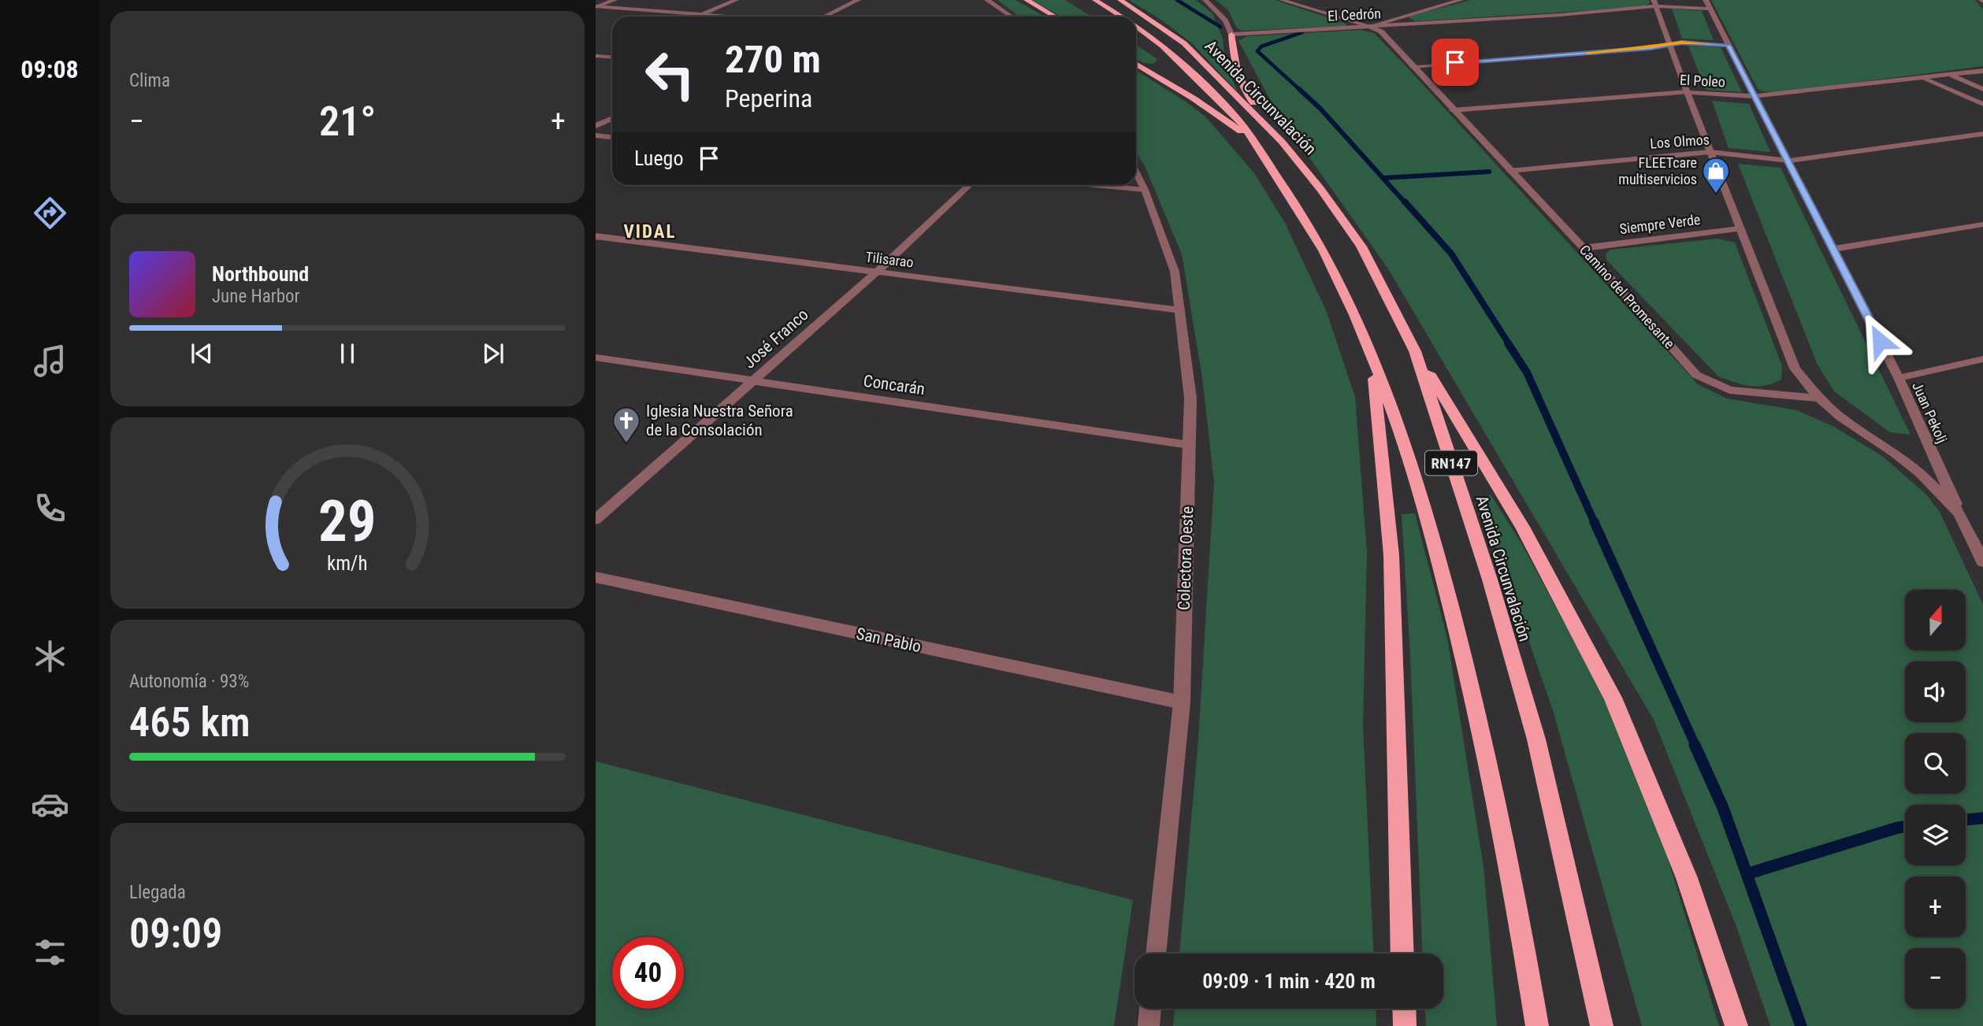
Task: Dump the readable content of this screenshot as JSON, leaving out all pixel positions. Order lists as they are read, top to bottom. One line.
{"streets":{"highway":["Avenida Circunvalación","RN147"],"street":["El Cedrón","El Poleo","Los Olmos","Siempre Verde","Tilisarao","Camino del Promesante","José Franco","Concarán","Juan Pekolj","Colectora Oeste","San Pablo"]},"crossings":[["El Cedrón","Camino del Promesante"],["El Cedrón","Juan Pekolj"],["El Poleo","Camino del Promesante"],["El Poleo","Juan Pekolj"],["Los Olmos","Camino del Promesante"],["Los Olmos","Juan Pekolj"],["Siempre Verde","Camino del Promesante"],["Tilisarao","José Franco"],["Tilisarao","Colectora Oeste"],["José Franco","Concarán"],["Concarán","Colectora Oeste"],["Colectora Oeste","San Pablo"]],"districts":["VIDAL"],"places":{"shop":["FLEETcare multiservicios"],"church":["Iglesia Nuestra Señora de la Consolación"]},"north":"top","page":{"tabs":"09:08","tile":["Clima",["Autonomía · 93%","465 km"],["Llegada","09:09"]],"turn":["270 m","Peperina"],"heat":["−","21°","+"],"then":"Luego","song":["Northbound","June Harbor"],"map_buttons":["+","−"],"limit":"40","trip":"09:09 · 1 min · 420 m","gauge":["29","km/h"]}}
